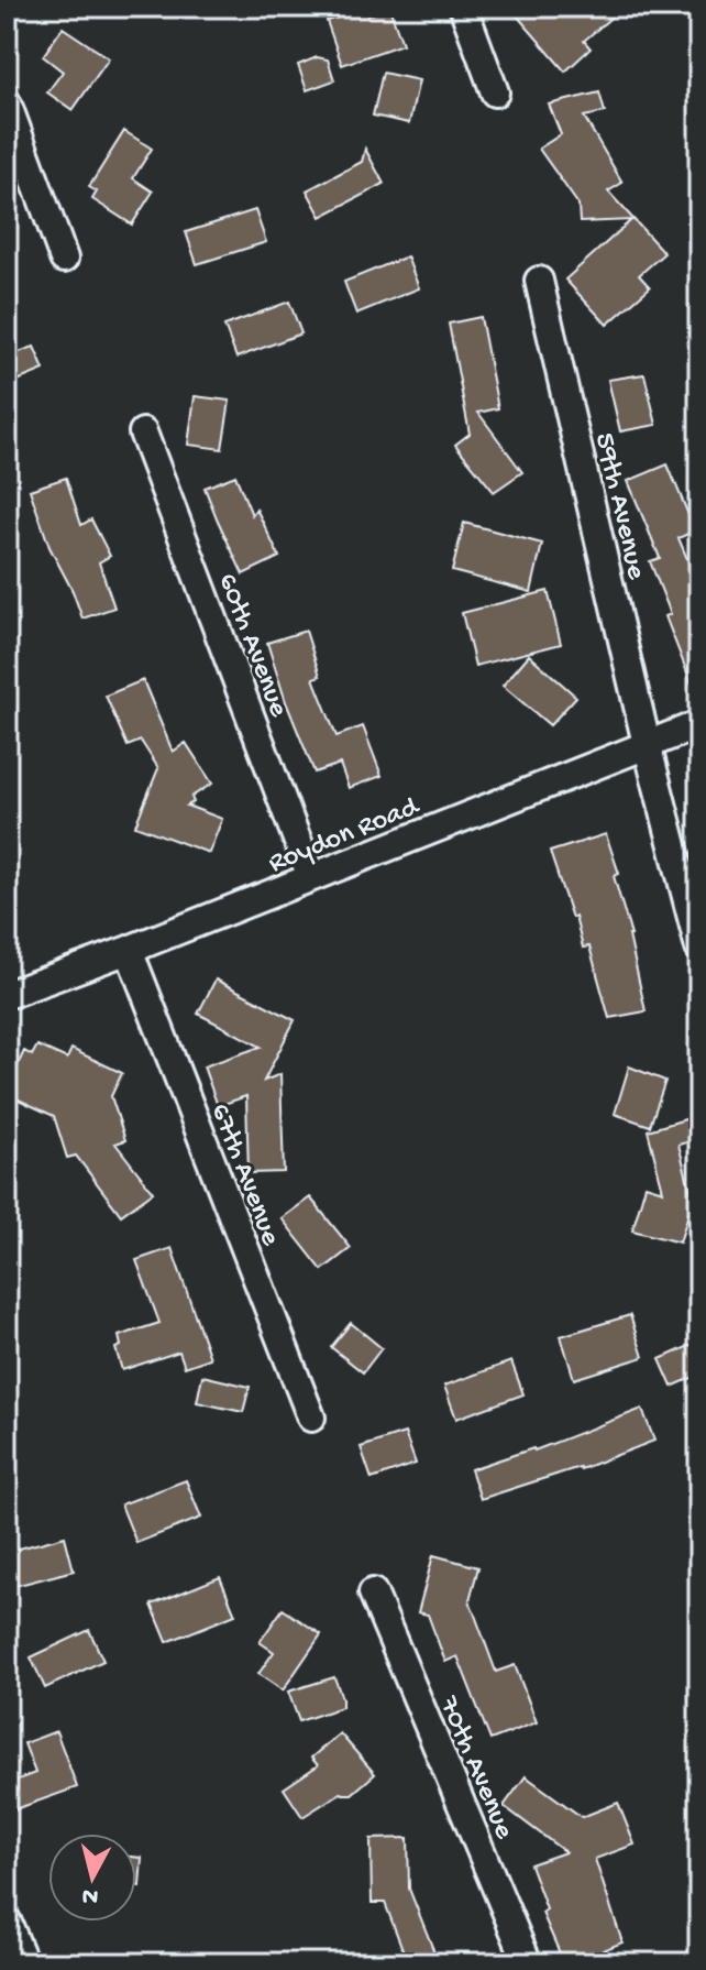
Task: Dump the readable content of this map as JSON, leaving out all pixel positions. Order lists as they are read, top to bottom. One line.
{"streets":{"street":["59th Avenue","60th Avenue","Roydon Road","67th Avenue","70th Avenue"]},"crossings":[["59th Avenue","Roydon Road"],["60th Avenue","Roydon Road"],["Roydon Road","67th Avenue"]],"north":"bottom"}
